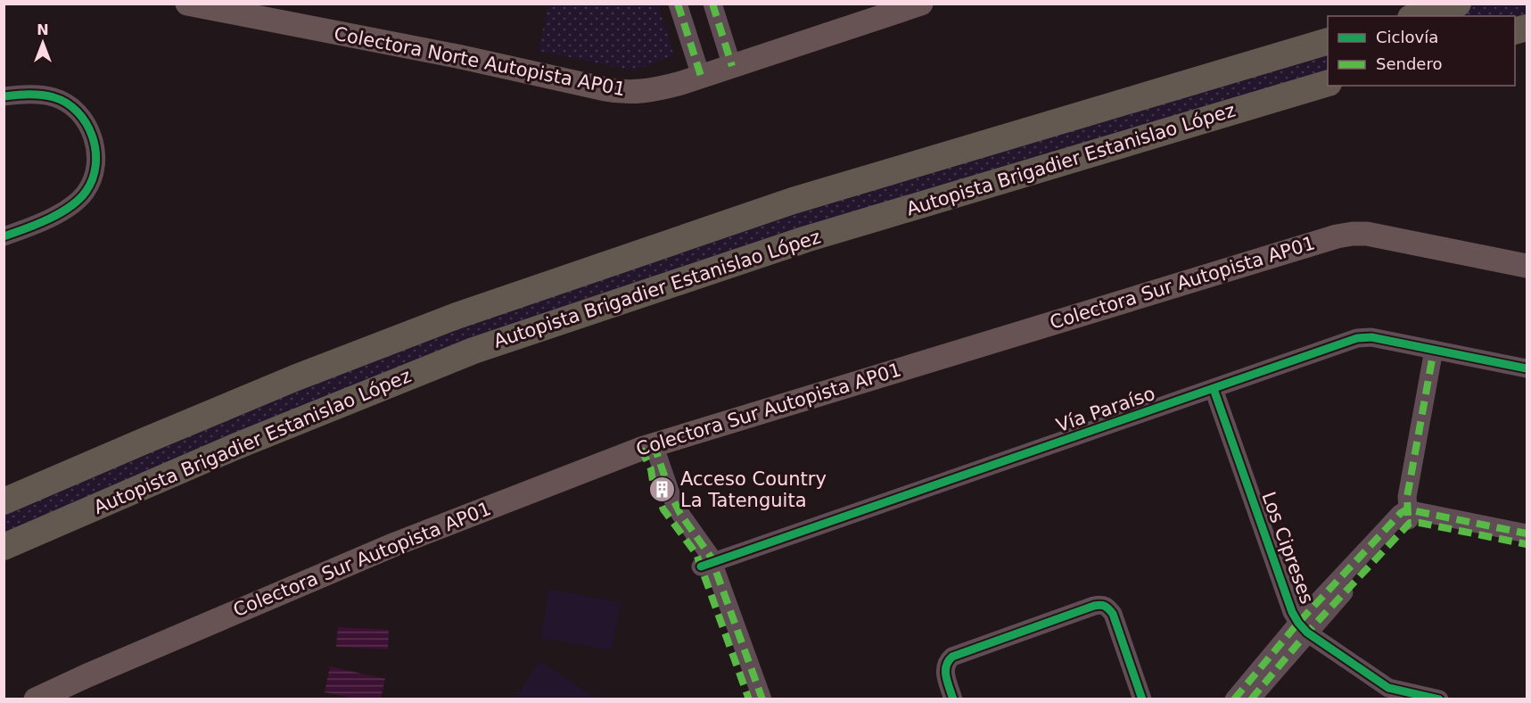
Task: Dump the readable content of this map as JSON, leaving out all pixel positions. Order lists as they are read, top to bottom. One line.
{"streets":{"highway":["Autopista Brigadier Estanislao López"],"main road":["Colectora Norte Autopista AP01","Colectora Sur Autopista AP01"],"street":["Vía Paraíso","Los Cipreses"]},"crossings":[["Vía Paraíso","Los Cipreses"]],"places":{"building":["Acceso Country La Tatenguita"]},"legend":["Ciclovía","Sendero"],"north":"top"}
